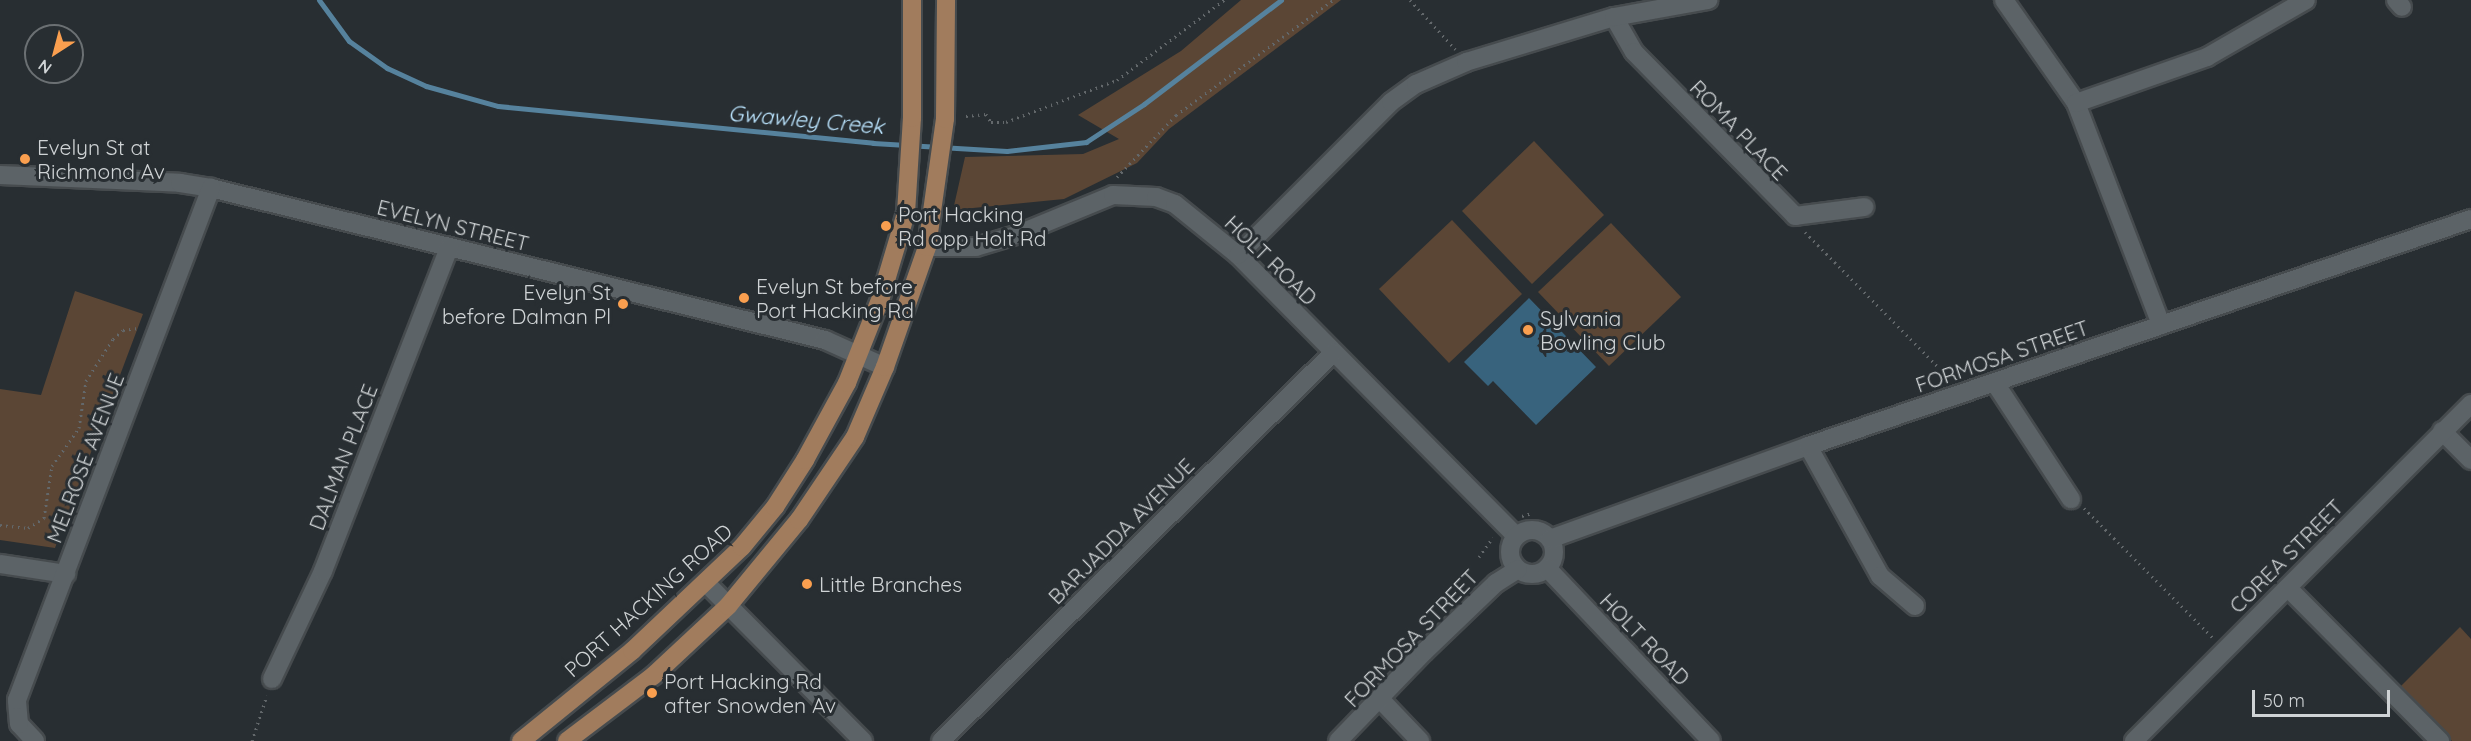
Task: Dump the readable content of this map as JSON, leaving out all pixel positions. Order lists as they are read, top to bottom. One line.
{"streets":{"main road":["PORT HACKING ROAD"],"street":["ROMA PLACE","EVELYN STREET","HOLT ROAD","FORMOSA STREET","DALMAN PLACE","MELROSE AVENUE","BARJADDA AVENUE","COREA STREET"]},"crossings":[["EVELYN STREET","DALMAN PLACE"],["EVELYN STREET","MELROSE AVENUE"],["EVELYN STREET","PORT HACKING ROAD"],["HOLT ROAD","FORMOSA STREET"],["HOLT ROAD","BARJADDA AVENUE"]],"water":["Gwawley Creek"],"places":["Evelyn St at Richmond Av","Port Hacking Rd opp Holt Rd","Evelyn St before Port Hacking Rd","Evelyn St before Dalman Pl","Sylvania Bowling Club","Little Branches","Port Hacking Rd after Snowden Av"],"scale_bar":"50 m","north":"bottom left"}
